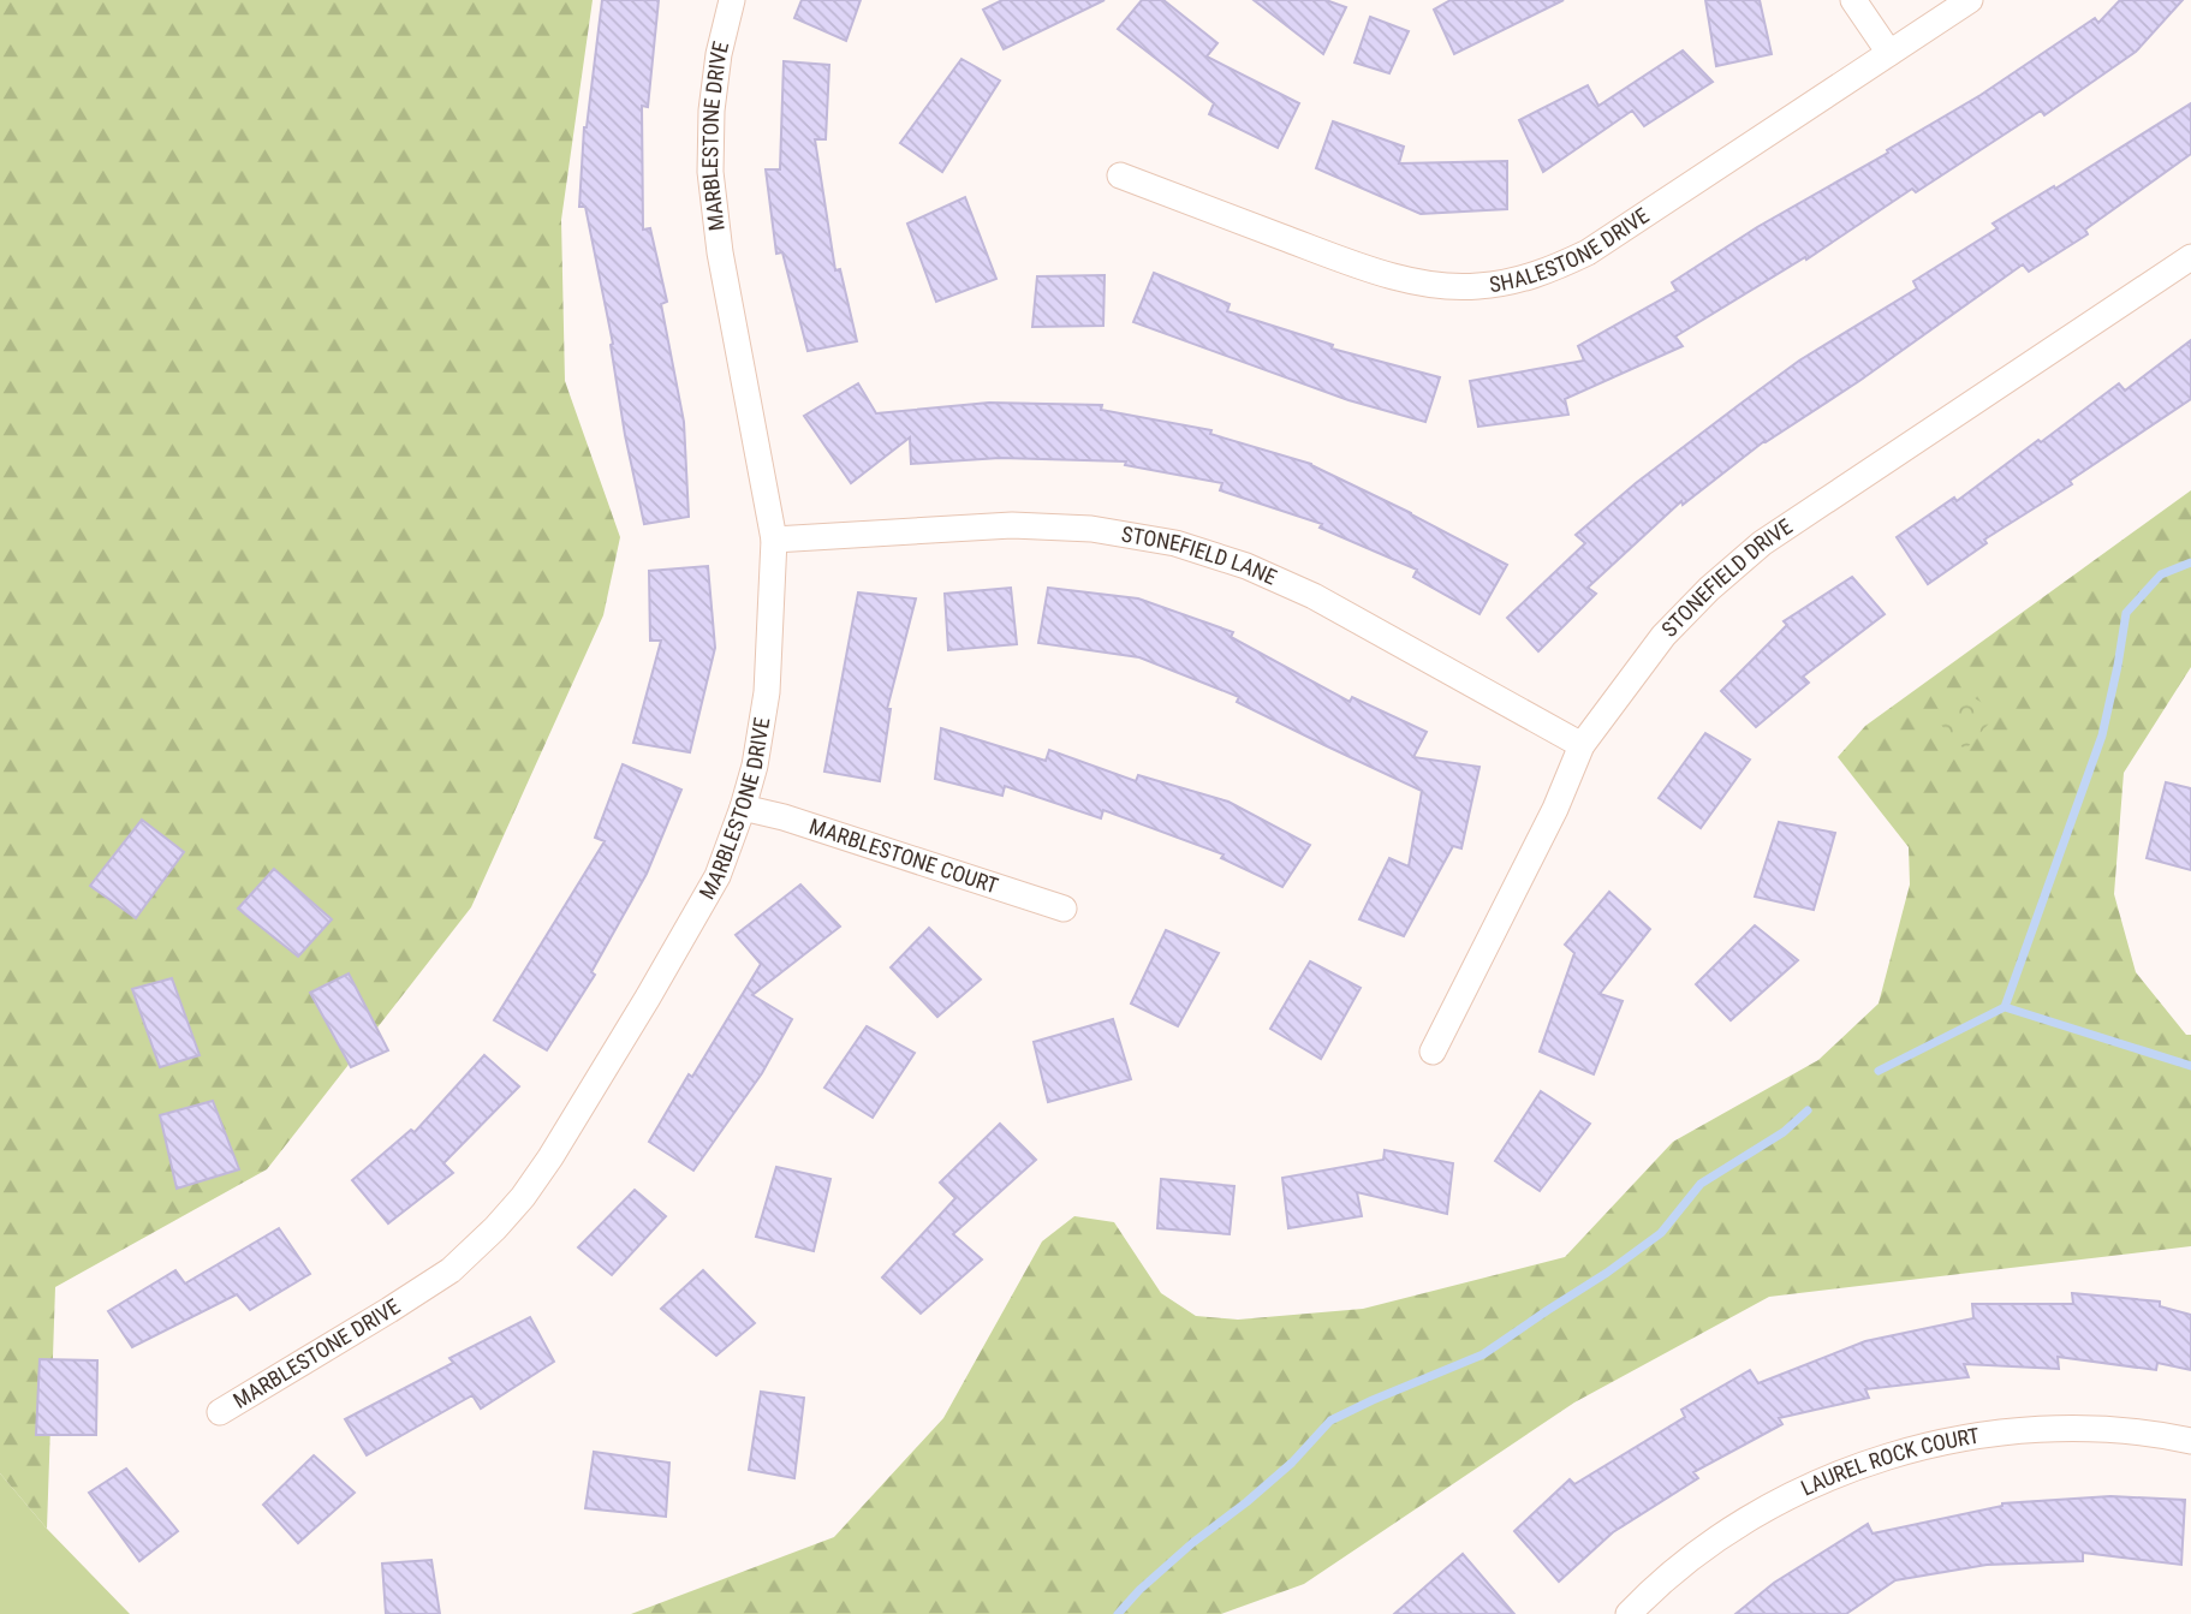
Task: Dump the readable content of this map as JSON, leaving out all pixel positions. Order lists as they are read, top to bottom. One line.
{"streets":{"street":["MARBLESTONE DRIVE","SHALESTONE DRIVE","STONEFIELD LANE","STONEFIELD DRIVE","MARBLESTONE COURT","LAUREL ROCK COURT"]},"crossings":[["MARBLESTONE DRIVE","STONEFIELD LANE"],["MARBLESTONE DRIVE","MARBLESTONE COURT"],["STONEFIELD LANE","STONEFIELD DRIVE"]]}
